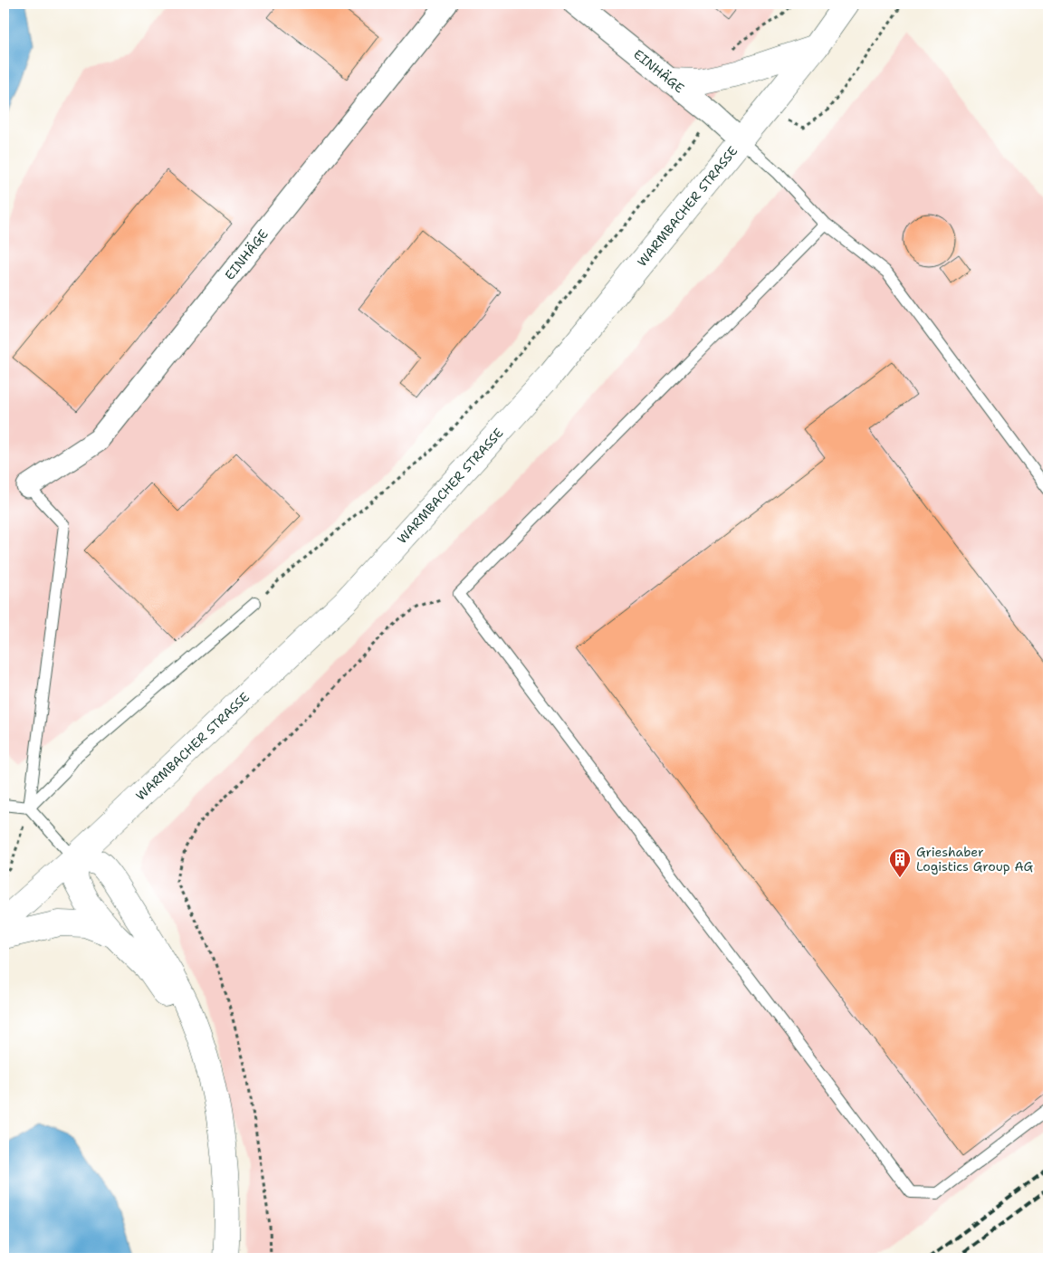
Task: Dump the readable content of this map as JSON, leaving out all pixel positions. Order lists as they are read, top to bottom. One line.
{"streets":{"main road":["WARMBACHER STRASSE"],"street":["EINHÄGE"]},"crossings":[["EINHÄGE","WARMBACHER STRASSE"]],"places":{"building":["Grieshaber Logistics Group AG"]}}
